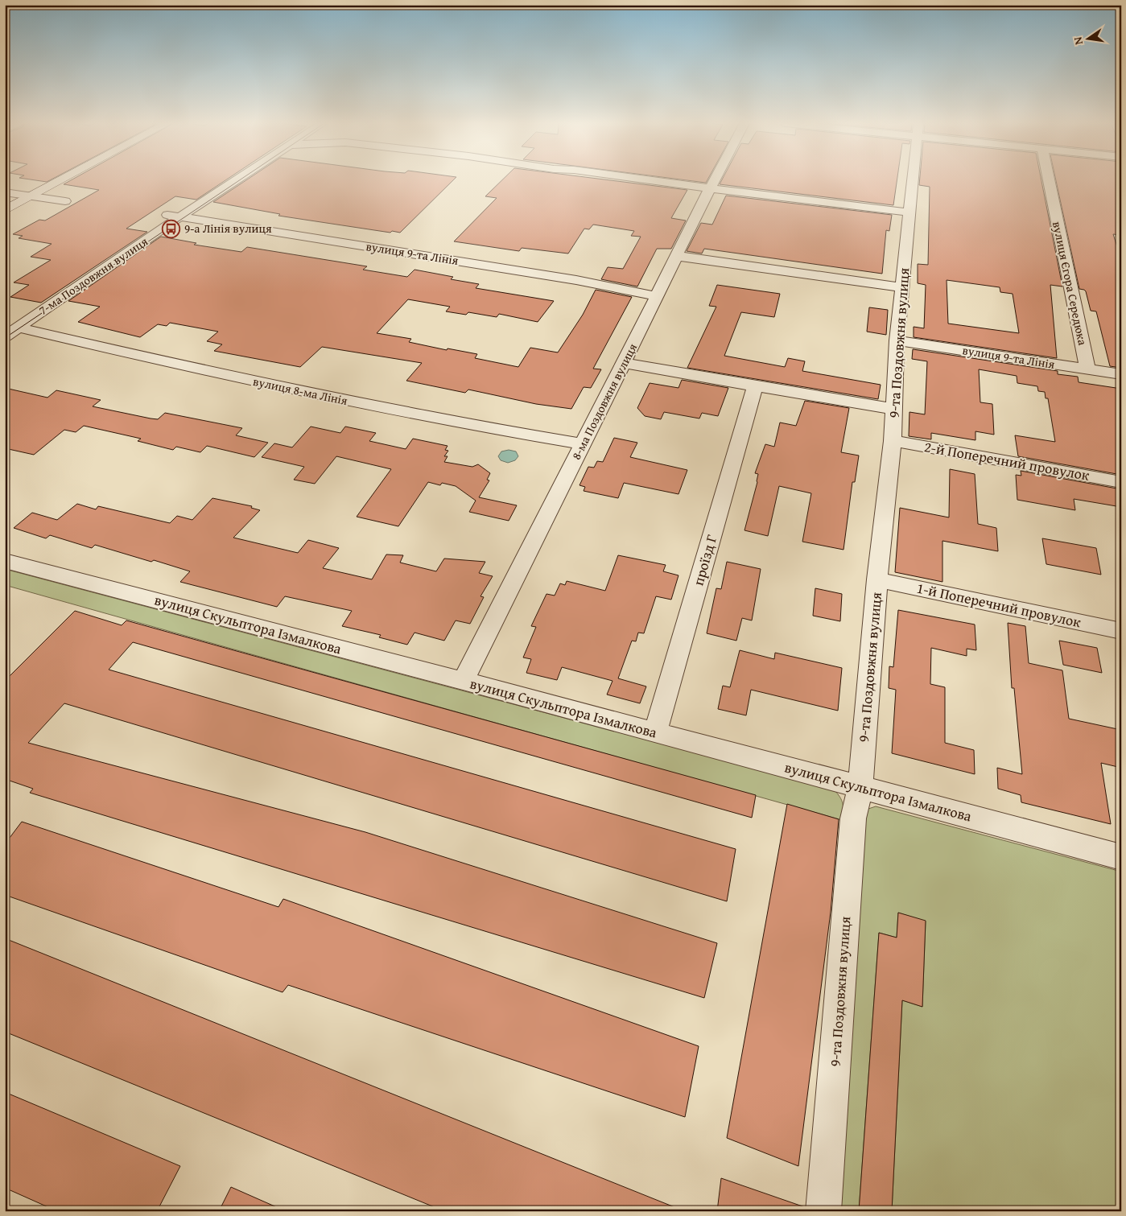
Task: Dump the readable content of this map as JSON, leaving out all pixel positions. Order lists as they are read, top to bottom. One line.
{"streets":{"street":["вулиця 9-та Лінія","7-ма Поздовжня вулиця","вулиця Єгора Середюка","9-та Поздовжня вулиця","вулиця 8-ма Лінія","8-ма Поздовжня вулиця","2-й Поперечний провулок","проїзд Г","1-й Поперечний провулок","вулиця Скульптора Ізмалкова"]},"crossings":[["вулиця 9-та Лінія","7-ма Поздовжня вулиця"],["вулиця 9-та Лінія","вулиця Єгора Середюка"],["вулиця 9-та Лінія","9-та Поздовжня вулиця"],["вулиця 9-та Лінія","8-ма Поздовжня вулиця"],["7-ма Поздовжня вулиця","вулиця 8-ма Лінія"],["9-та Поздовжня вулиця","2-й Поперечний провулок"],["9-та Поздовжня вулиця","1-й Поперечний провулок"],["9-та Поздовжня вулиця","вулиця Скульптора Ізмалкова"],["вулиця 8-ма Лінія","8-ма Поздовжня вулиця"],["8-ма Поздовжня вулиця","вулиця Скульптора Ізмалкова"],["проїзд Г","вулиця Скульптора Ізмалкова"]],"places":{"bus stop":["9-а Лінія вулиця"]},"north":"left"}
